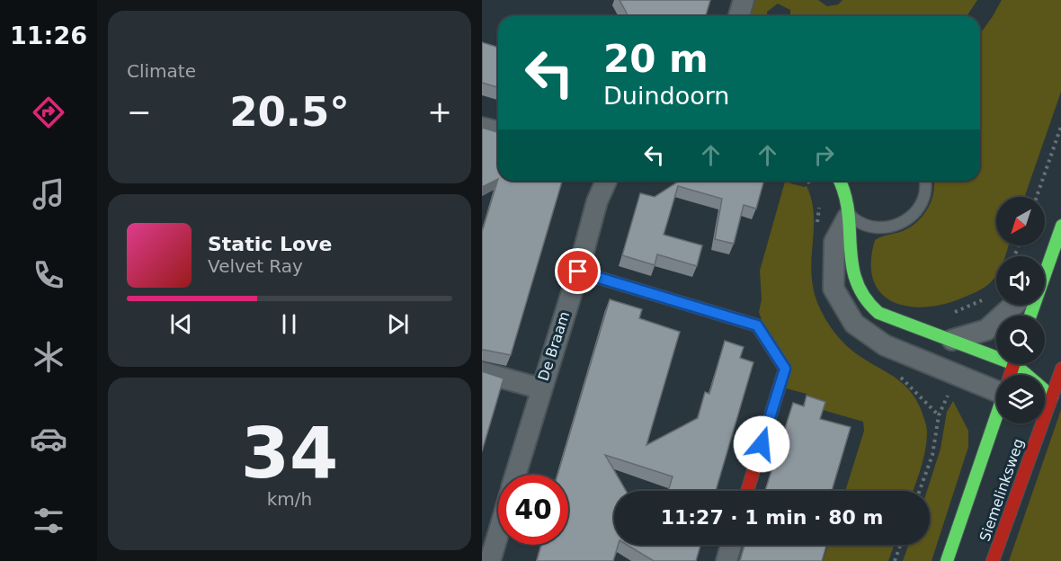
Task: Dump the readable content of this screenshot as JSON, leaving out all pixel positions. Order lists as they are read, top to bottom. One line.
{"streets":{"street":["De Braam","Siemelinksweg"]},"north":"bottom left","page":{"tabs":"11:26","tile":["Climate",["34","km/h"]],"turn":["20 m","Duindoorn"],"heat":["−","20.5°","+"],"song":["Static Love","Velvet Ray"],"limit":"40","trip":"11:27 · 1 min · 80 m"}}
